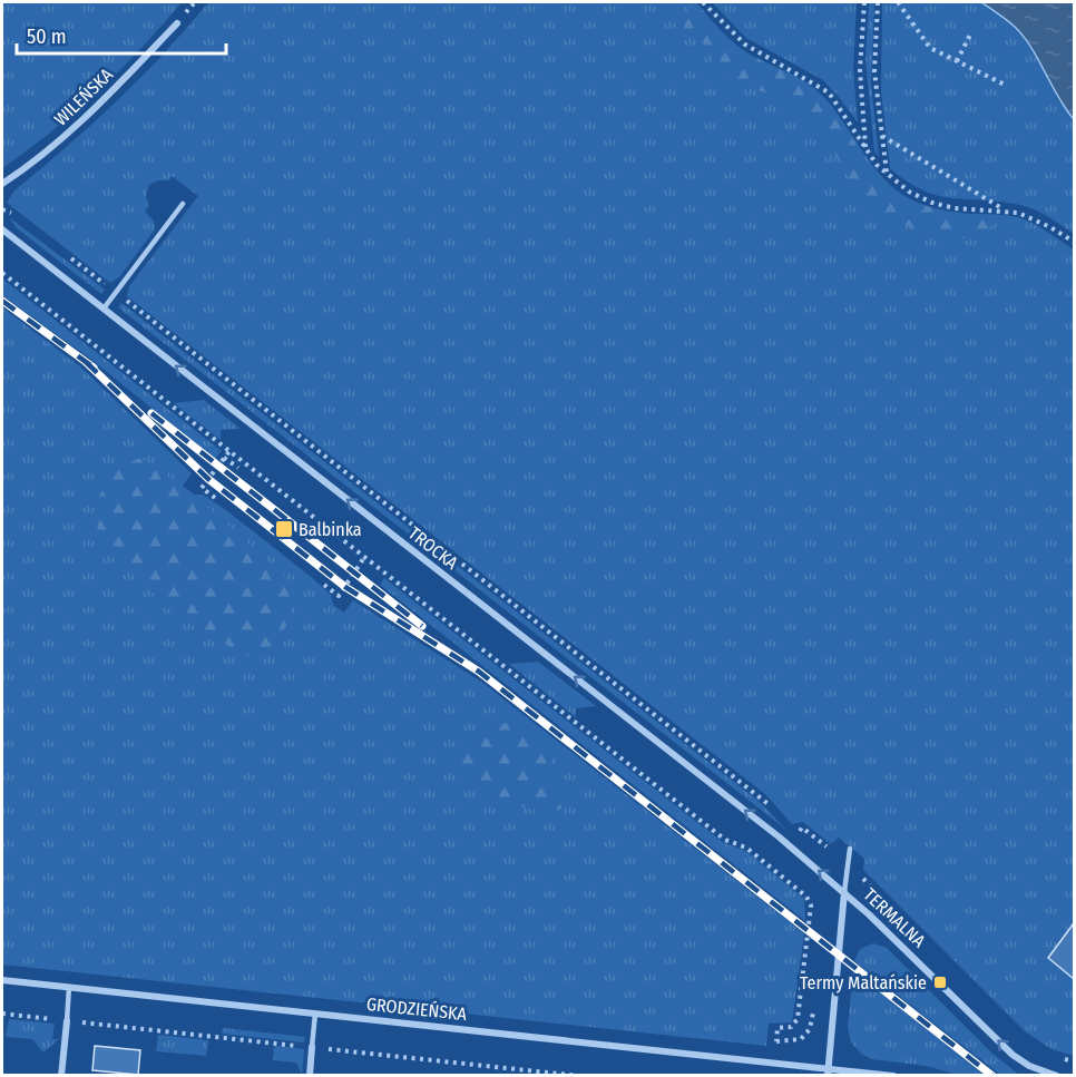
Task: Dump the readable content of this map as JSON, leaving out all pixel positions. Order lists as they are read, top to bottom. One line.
{"streets":{"street":["WILEŃSKA","TROCKA","TERMALNA","GRODZIEŃSKA"]},"crossings":[["TROCKA","TERMALNA"],["TERMALNA","GRODZIEŃSKA"]],"one_way":["TROCKA","TERMALNA"],"places":{"transit":["Balbinka","Termy Maltańskie"]},"scale_bar":"50 m"}
